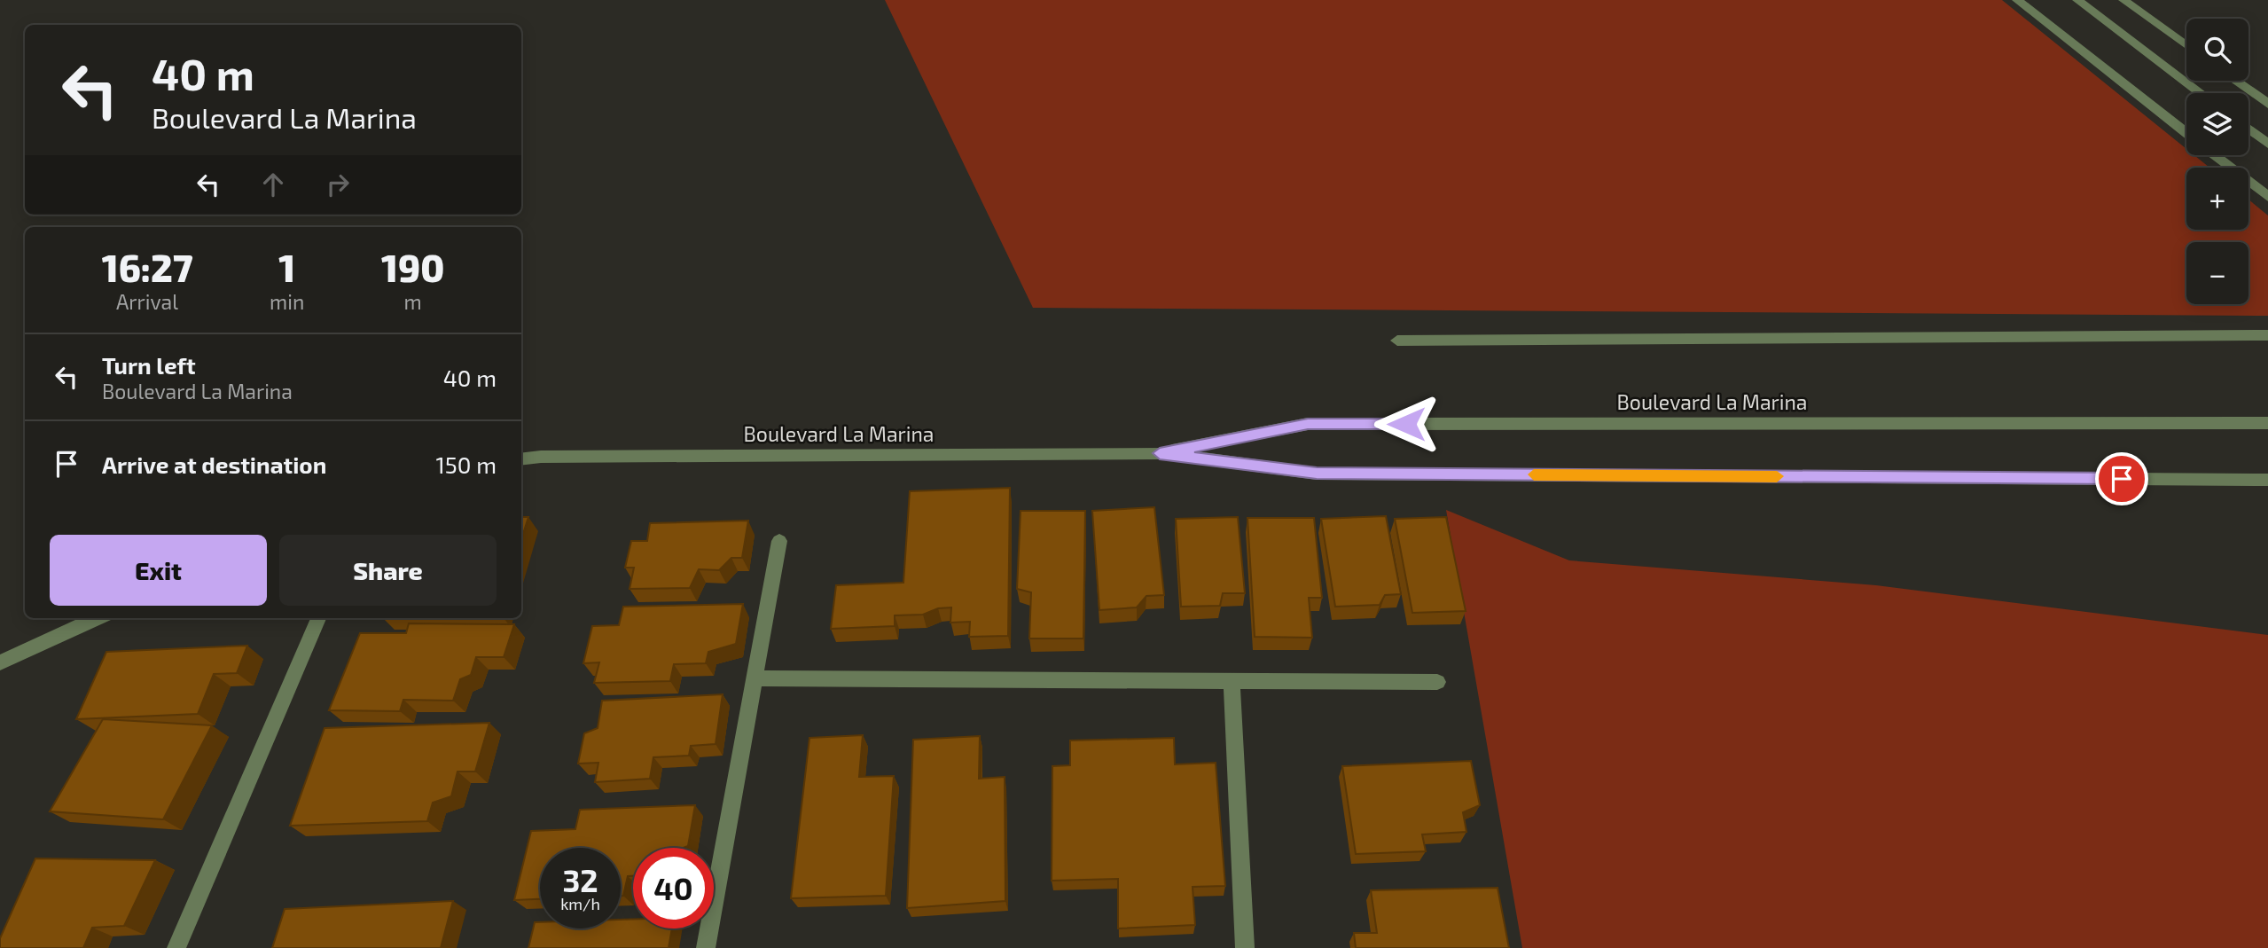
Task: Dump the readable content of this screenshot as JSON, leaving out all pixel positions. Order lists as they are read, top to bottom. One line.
{"streets":{"street":["Boulevard La Marina"]},"page":{"map_buttons":["+","−"],"turn":["40 m","Boulevard La Marina"],"eta":["16:27","Arrival","1","min","190","m"],"list":[{"name":"Turn left","note":"Boulevard La Marina","value":"40 m"},{"name":"Arrive at destination","value":"150 m"}],"buttons":["Exit","Share"],"speed":"32 km/h","limit":"40"}}
